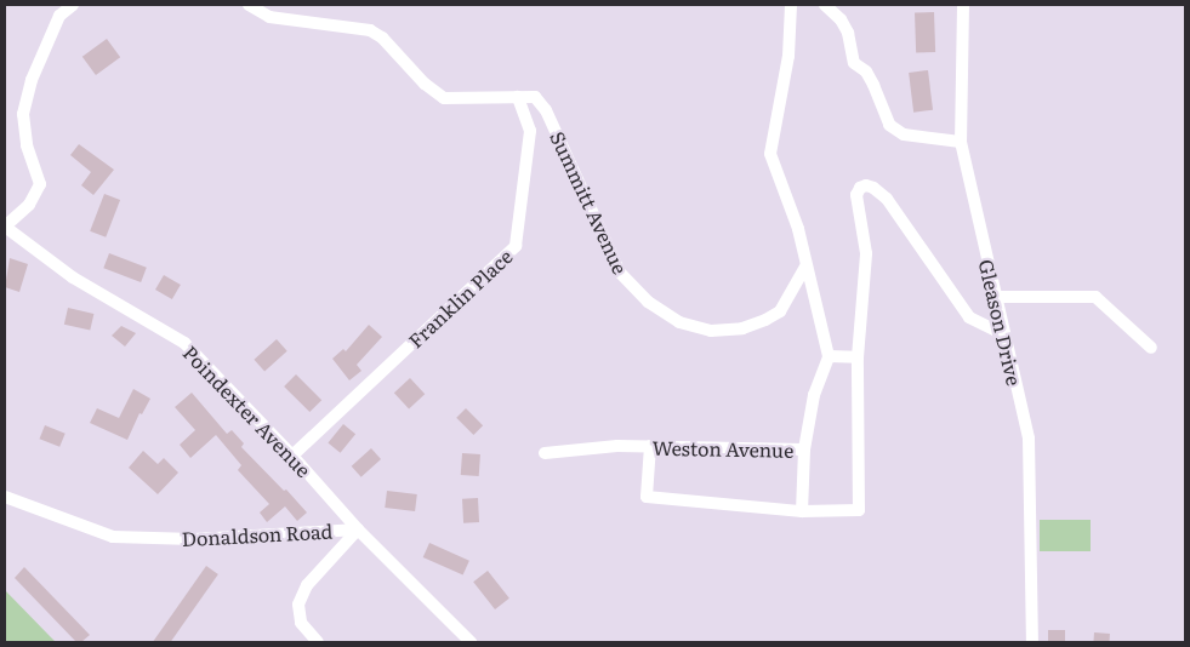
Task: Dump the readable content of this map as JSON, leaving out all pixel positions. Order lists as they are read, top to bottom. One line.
{"streets":{"street":["Summitt Avenue","Franklin Place","Gleason Drive","Poindexter Avenue","Weston Avenue","Donaldson Road"]},"crossings":[["Summitt Avenue","Franklin Place"],["Franklin Place","Poindexter Avenue"],["Poindexter Avenue","Donaldson Road"]]}
